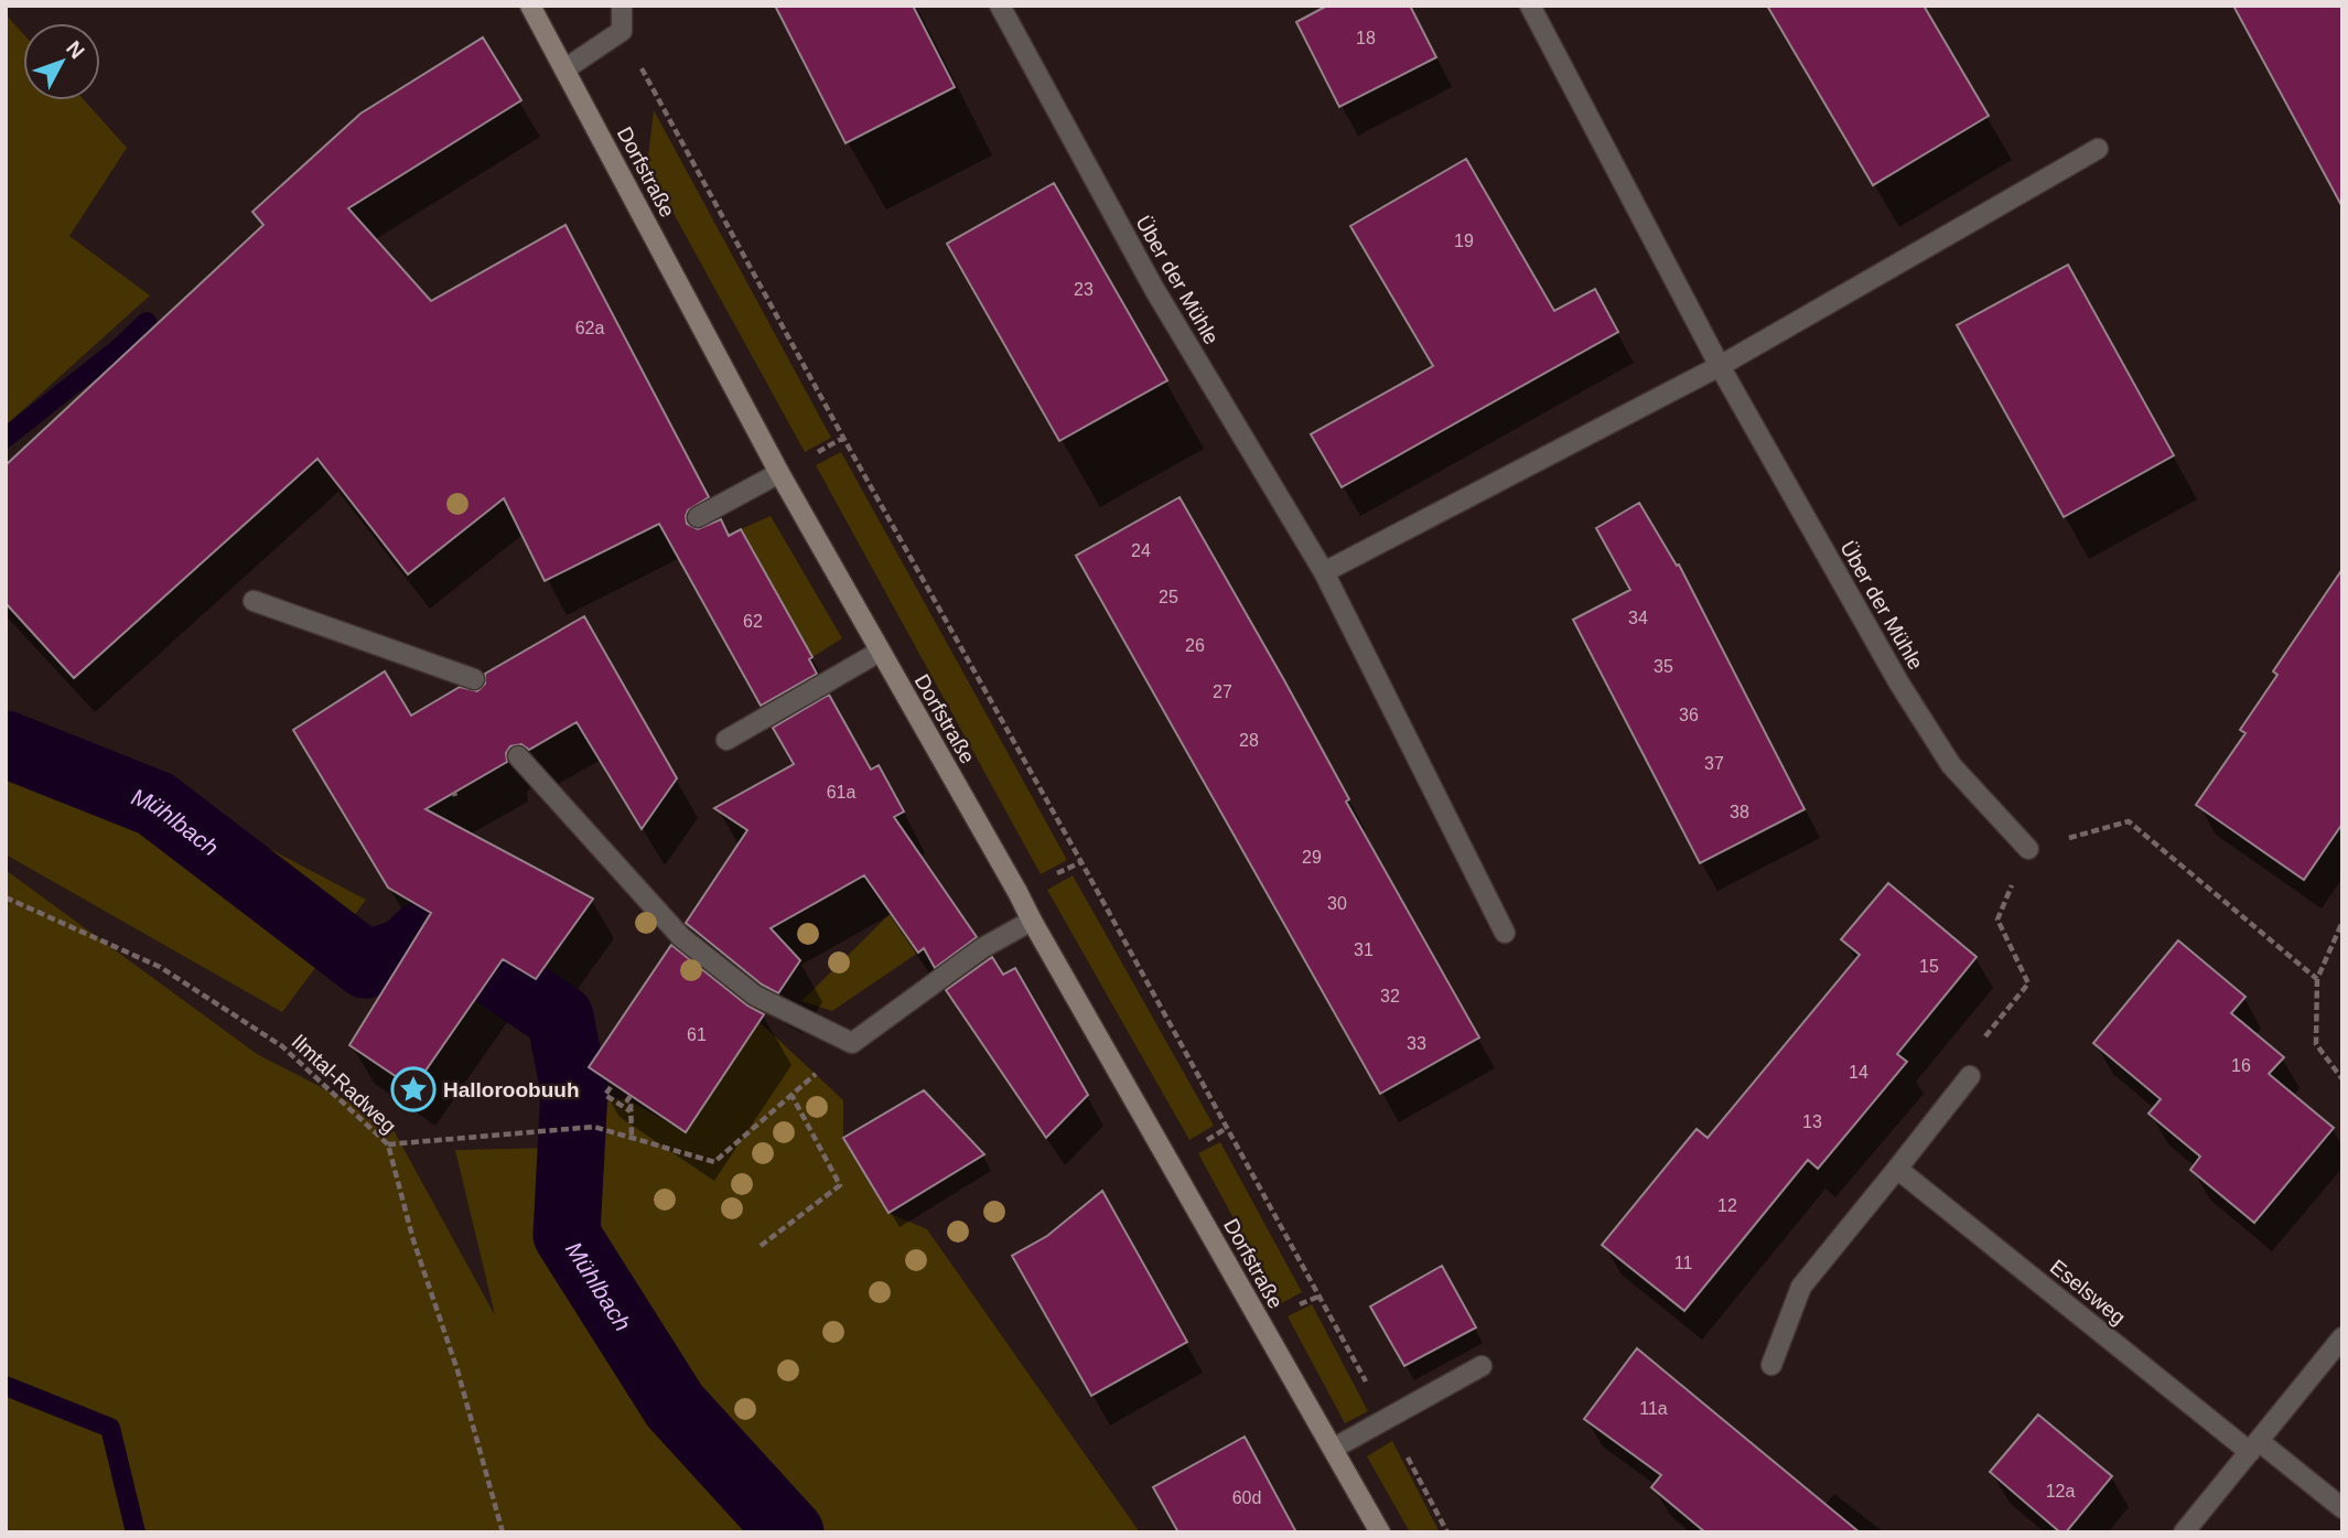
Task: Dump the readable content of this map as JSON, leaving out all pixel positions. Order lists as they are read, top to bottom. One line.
{"streets":{"street":["Dorfstraße","Über der Mühle","Eselsweg"],"path":["Ilmtal-Radweg"]},"water":["Mühlbach"],"places":{"place":["Halloroobuuh"]},"house_numbers":["18","19","23","62a","24","25","34","62","26","35","27","36","28","37","61a","38","29","30","31","15","32","61","33","16","14","13","12","11","11a","12a","60d"],"north":"top right"}
